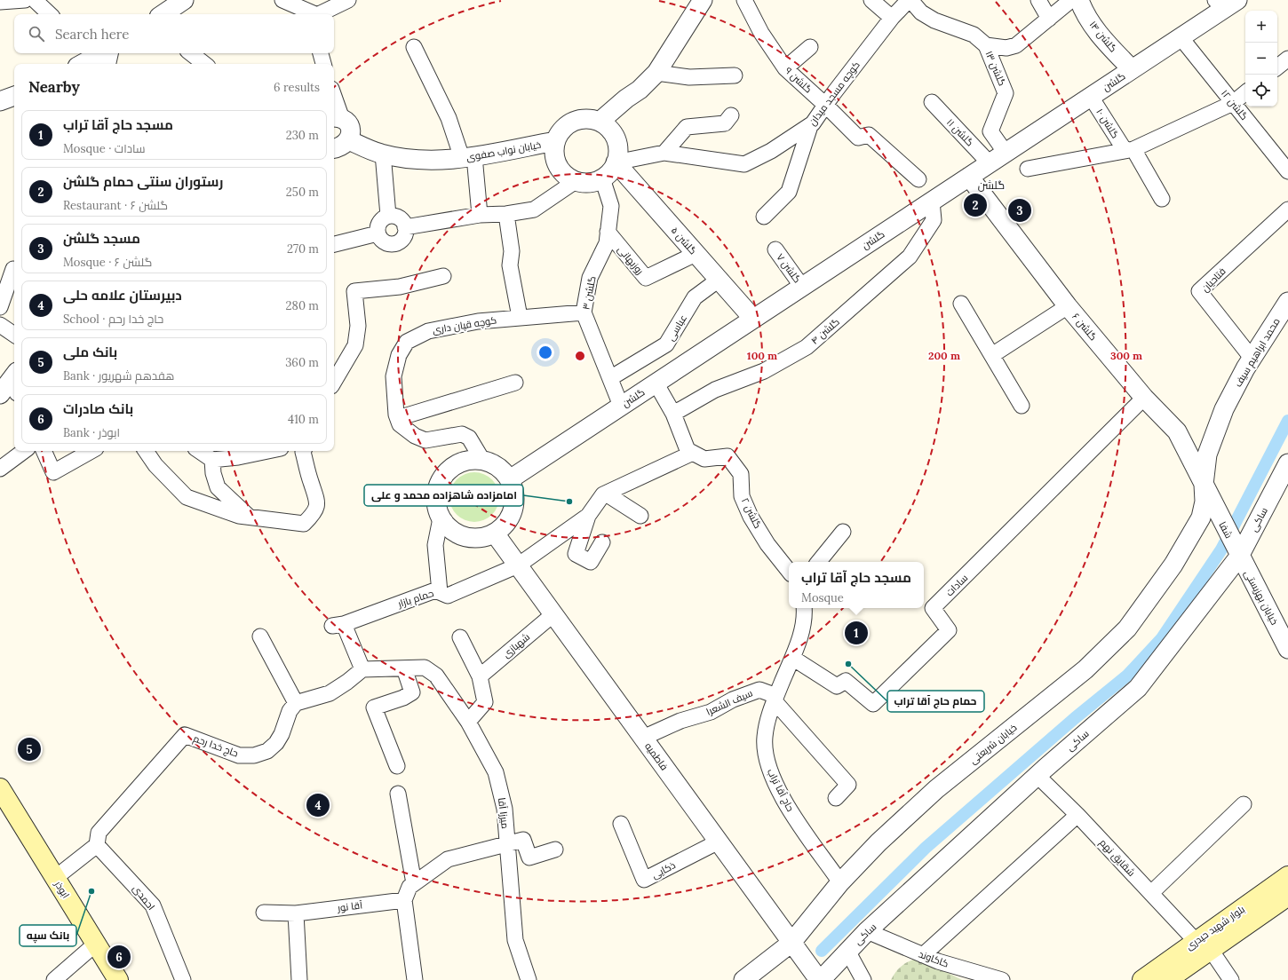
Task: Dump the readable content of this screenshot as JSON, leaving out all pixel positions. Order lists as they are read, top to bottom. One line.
{"streets":{"main road":["ابوذر","بلوار شهید حیدری"],"street":["گلشن ۱۴","گلشن ۱۳","گلشن ۹","گلشن","کوچه مسجد میدان","گلشن ۱۲","گلشن ۱۰","گلشن ۱۱","خیابان نواب صفوی","گلشن ۵","روزبهانی","گلشن ۷","فتاحیان","گلشن ۳","کوچه قپان داری","گلشن ۶","عباسی","گلشن ۴","محمد ابراهیم سیف","گلشن ۲","ساکی","شفا","سادات","خیابان بهزیستی","حمام بازار","شهبازی","سیف الشعرا","خیابان شریعتی","حاج خدا رحم","فاطمیه","حاج آقا تراب","میرزا آقا","شقایق نهم","ذکایی","احمدی","آقا نور","کاکاوند"]},"crossings":[["گلشن ۱۴","گلشن"],["گلشن ۱۳","گلشن"],["گلشن ۱۳","کوچه مسجد میدان"],["گلشن ۹","کوچه مسجد میدان"],["گلشن","گلشن ۱۲"],["گلشن","گلشن ۱۰"],["گلشن","گلشن ۱۱"],["گلشن","گلشن ۵"],["گلشن","گلشن ۷"],["گلشن","گلشن ۳"],["گلشن","گلشن ۶"],["گلشن","گلشن ۴"],["گلشن","فاطمیه"],["کوچه مسجد میدان","خیابان نواب صفوی"],["کوچه مسجد میدان","گلشن ۵"],["کوچه مسجد میدان","گلشن ۳"],["خیابان نواب صفوی","گلشن ۵"],["خیابان نواب صفوی","گلشن ۳"],["گلشن ۵","روزبهانی"],["گلشن ۵","گلشن ۳"],["گلشن ۵","عباسی"],["روزبهانی","گلشن ۳"],["فتاحیان","محمد ابراهیم سیف"],["گلشن ۳","کوچه قپان داری"],["گلشن ۳","عباسی"],["گلشن ۶","محمد ابراهیم سیف"],["گلشن ۶","شفا"],["گلشن ۶","سادات"],["گلشن ۶","خیابان شریعتی"],["محمد ابراهیم سیف","خیابان شریعتی"],["ساکی","شفا"],["ساکی","خیابان بهزیستی"],["ساکی","فاطمیه"],["ساکی","شقایق نهم"],["ساکی","کاکاوند"],["شفا","خیابان بهزیستی"],["سادات","حاج آقا تراب"],["حمام بازار","فاطمیه"],["شهبازی","فاطمیه"],["سیف الشعرا","فاطمیه"],["سیف الشعرا","حاج آقا تراب"],["خیابان شریعتی","فاطمیه"],["خیابان شریعتی","حاج آقا تراب"],["حاج خدا رحم","احمدی"],["فاطمیه","ذکایی"],["شقایق نهم","بلوار شهید حیدری"]],"districts":["گلشن"],"places":["امامزاده شاهزاده محمد و علی","حمام حاج آقا تراب","بانک سپه"],"page":{"map_buttons":["+","−"],"search":"Search here","heading":["Nearby","6 results"],"list":[{"mark":"1","name":"مسجد حاج آقا تراب","note":"Mosque · سادات","value":"230 m"},{"mark":"2","name":"رستوران سنتی حمام گلشن","note":"Restaurant · گلشن ۶","value":"250 m"},{"mark":"3","name":"مسجد گلشن","note":"Mosque · گلشن ۶","value":"270 m"},{"mark":"4","name":"دبیرستان علامه حلی","note":"School · حاج خدا رحم","value":"280 m"},{"mark":"5","name":"بانک ملی","note":"Bank · هفدهم شهریور","value":"360 m"},{"mark":"6","name":"بانک صادرات","note":"Bank · ابوذر","value":"410 m"}],"pins":["2","3","1","5","4","6"],"popup":["مسجد حاج آقا تراب","Mosque"]},"rings":["100 m","200 m","300 m"]}
